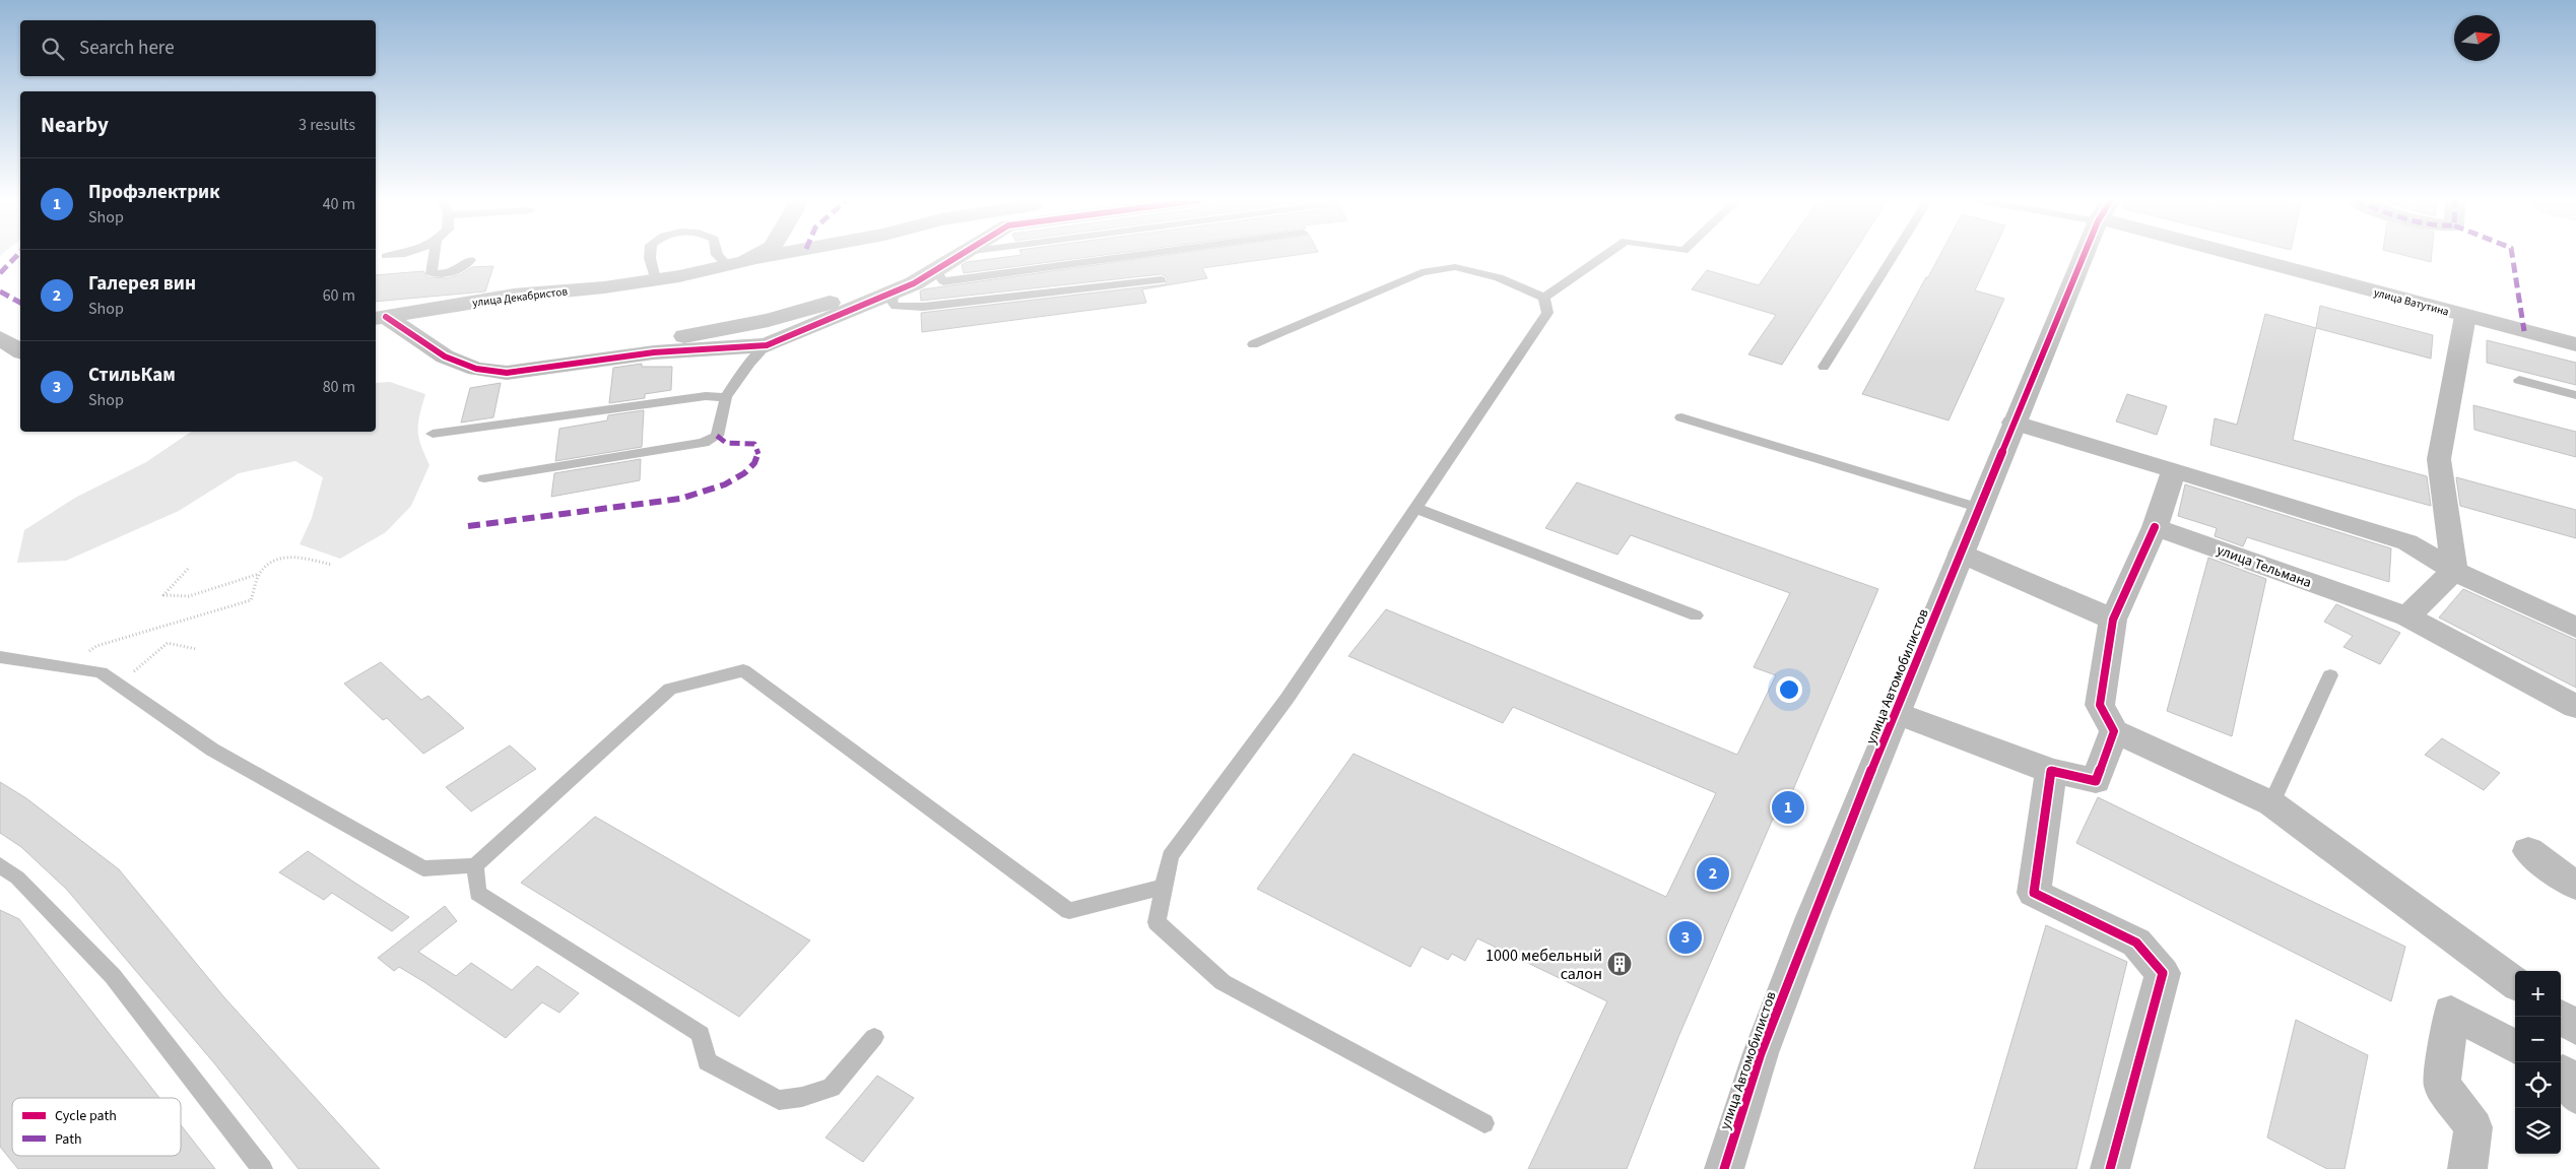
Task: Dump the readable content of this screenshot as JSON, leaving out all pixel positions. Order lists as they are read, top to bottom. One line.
{"streets":{"street":["улица Декабристов","улица Ватутина","улица Тельмана","улица Автомобилистов"]},"places":{"building":["1000 мебельный салон"]},"legend":["Cycle path","Path"],"north":"right","page":{"search":"Search here","heading":["Nearby","3 results"],"list":[{"mark":"1","name":"Профэлектрик","note":"Shop","value":"40 m"},{"mark":"2","name":"Галерея вин","note":"Shop","value":"60 m"},{"mark":"3","name":"СтильКам","note":"Shop","value":"80 m"}],"pins":["1","2","3"],"map_buttons":["+","−"]}}
